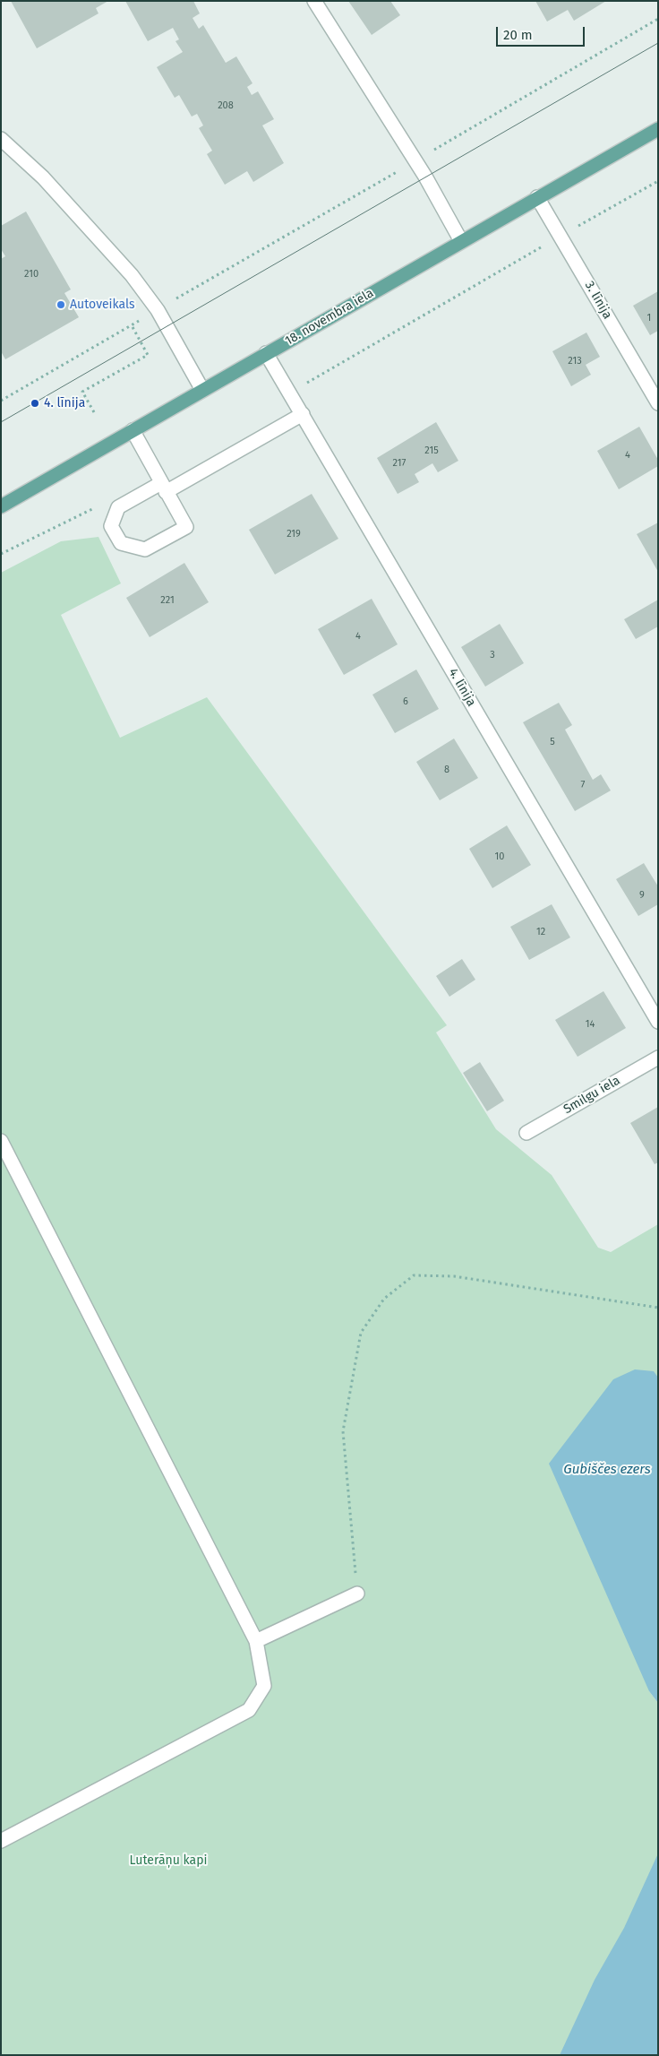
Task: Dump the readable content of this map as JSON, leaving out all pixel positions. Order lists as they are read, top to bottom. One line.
{"streets":{"main road":["18. novembra iela"],"street":["3. līnija","4. līnija","Smilgu iela"]},"crossings":[["3. līnija","18. novembra iela"],["18. novembra iela","4. līnija"]],"water":["Gubiščes ezers"],"parks":["Luterāņu kapi"],"places":["Autoveikals","4. līnija"],"house_numbers":["208","210","1","213","215","4","217","219","221","4","3","6","5","8","7","10","9","12","14"],"scale_bar":"20 m"}
